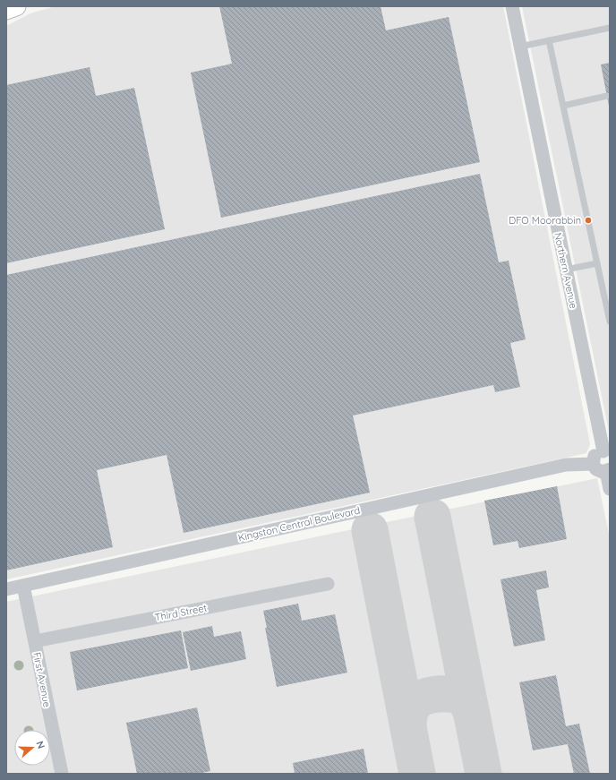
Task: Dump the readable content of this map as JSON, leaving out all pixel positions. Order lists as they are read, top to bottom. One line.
{"streets":{"street":["Northern Avenue","Kingston Central Boulevard","Third Street","First Avenue"]},"crossings":[["Kingston Central Boulevard","First Avenue"],["Third Street","First Avenue"]],"places":["DFO Moorabbin"],"north":"right"}
